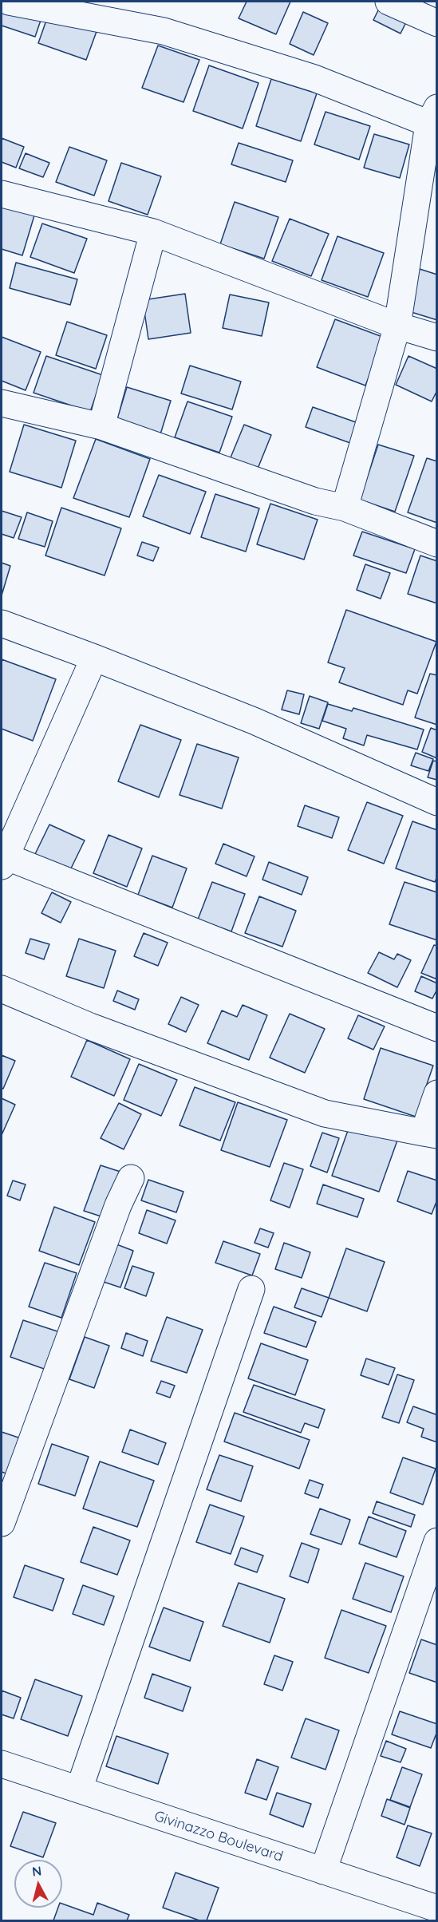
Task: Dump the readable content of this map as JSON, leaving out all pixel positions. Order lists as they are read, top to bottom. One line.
{"streets":{"street":["Givinazzo Boulevard"]},"north":"top"}
